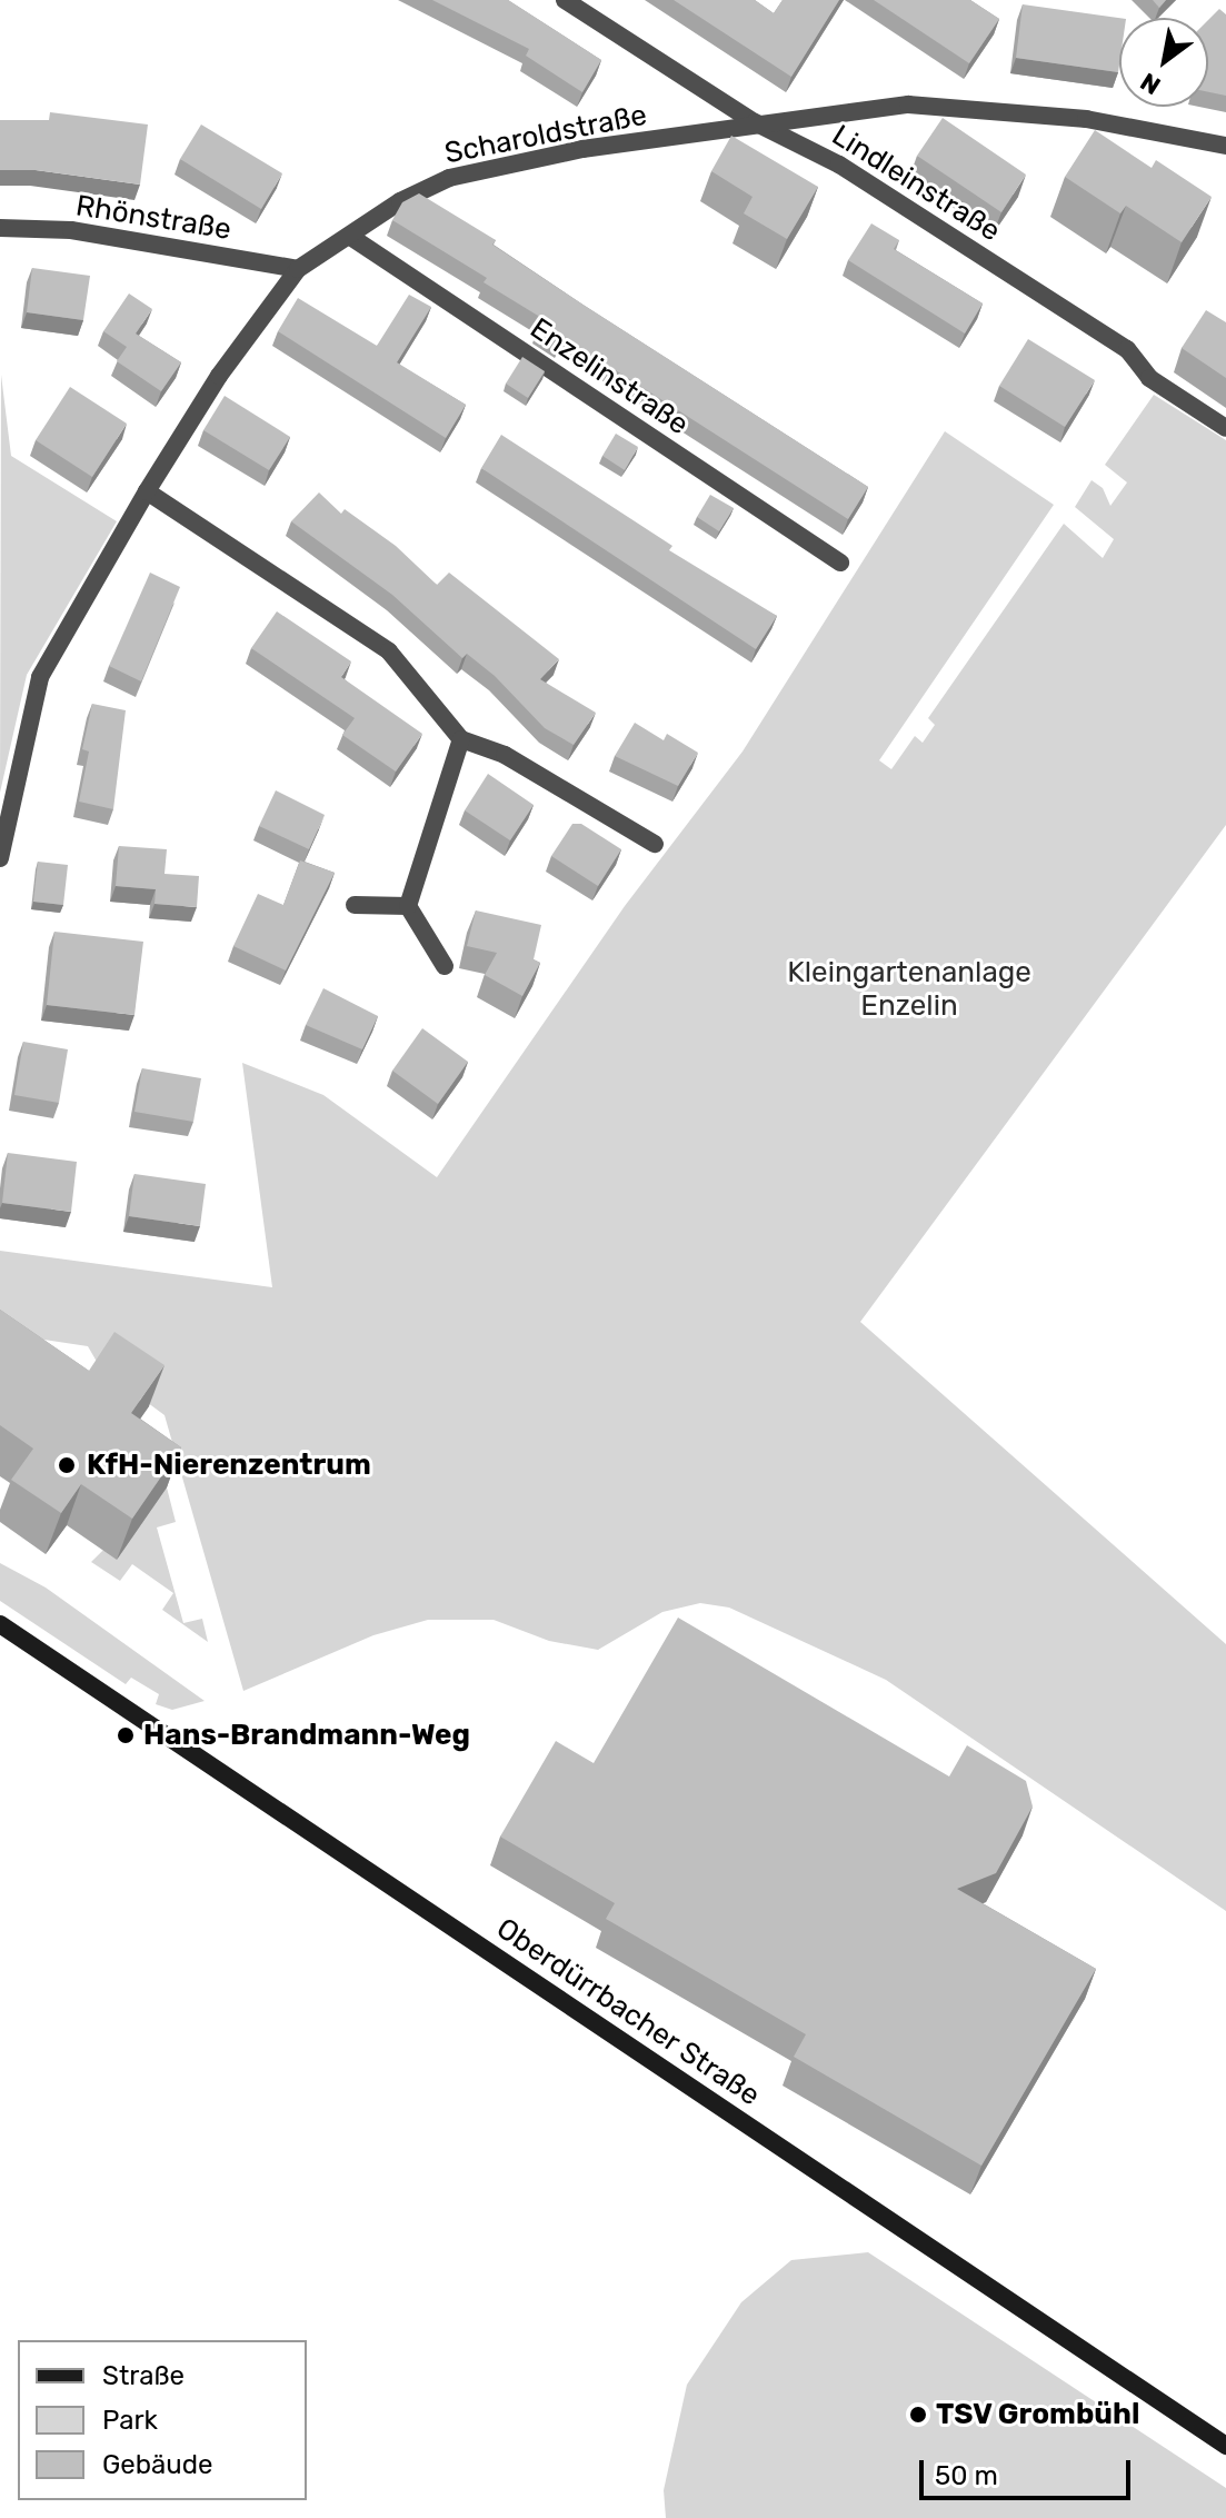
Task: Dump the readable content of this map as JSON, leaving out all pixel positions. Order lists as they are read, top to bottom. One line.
{"streets":{"street":["Scharoldstraße","Lindleinstraße","Rhönstraße","Enzelinstraße","Oberdürrbacher Straße"]},"crossings":[["Scharoldstraße","Lindleinstraße"],["Scharoldstraße","Rhönstraße"],["Scharoldstraße","Enzelinstraße"]],"parks":["Kleingartenanlage Enzelin"],"places":["KfH-Nierenzentrum","Hans-Brandmann-Weg","TSV Grombühl"],"legend":["Straße","Park","Gebäude"],"scale_bar":"50 m","north":"bottom left"}
